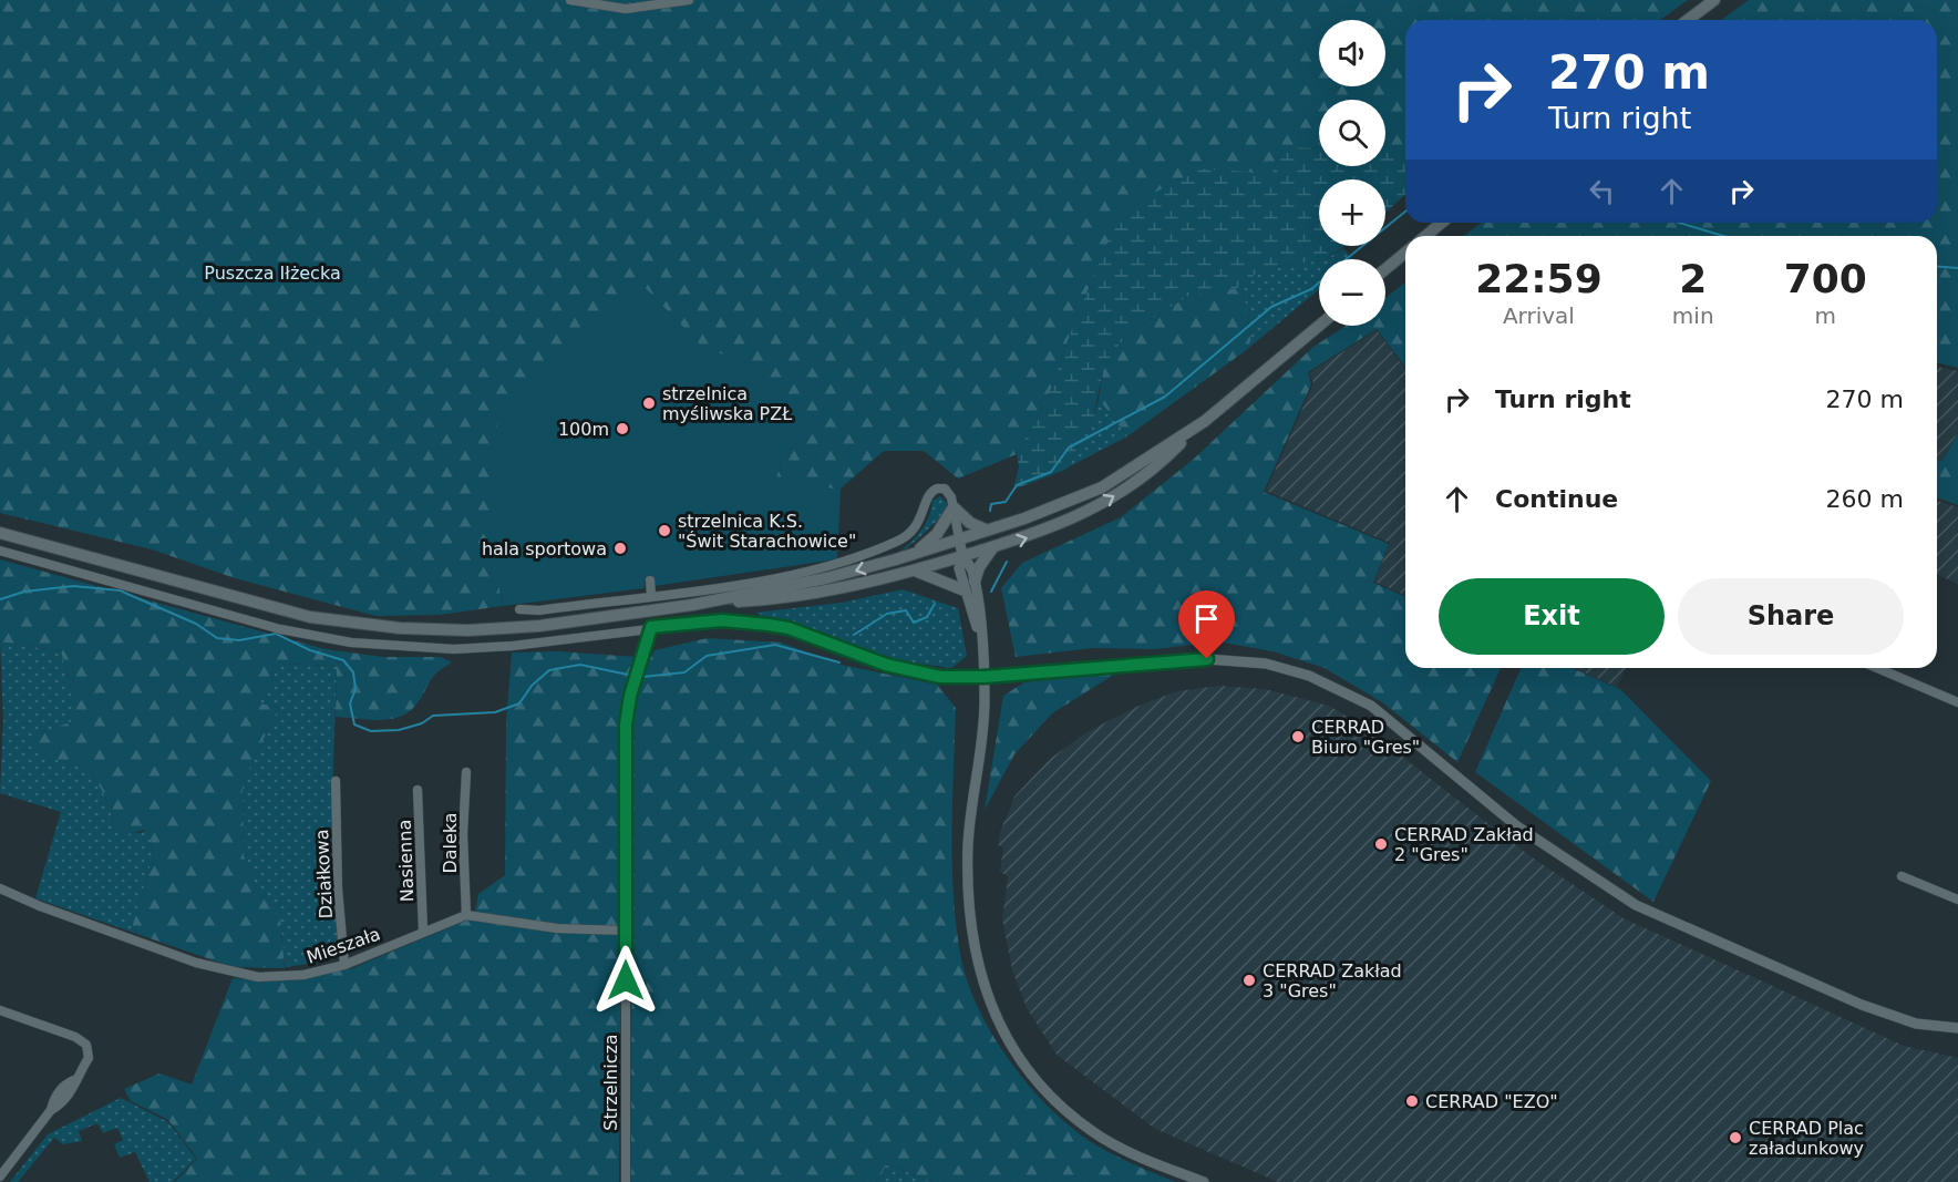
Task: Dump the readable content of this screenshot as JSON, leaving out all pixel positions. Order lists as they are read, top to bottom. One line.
{"streets":{"street":["Daleka","Nasienna","Działkowa","Mieszała","Strzelnicza"]},"crossings":[["Daleka","Mieszała"],["Nasienna","Mieszała"],["Działkowa","Mieszała"],["Mieszała","Strzelnicza"]],"parks":["Puszcza Iłżecka"],"places":["strzelnica myśliwska PZŁ","100m","strzelnica K.S. \"Świt Starachowice\"","hala sportowa","CERRAD Biuro \"Gres\"","CERRAD Zakład 2 \"Gres\"","CERRAD Zakład 3 \"Gres\"","CERRAD \"EZO\"","CERRAD Plac załadunkowy"],"page":{"map_buttons":["+","−"],"turn":["270 m","Turn right"],"eta":["22:59","Arrival","2","min","700","m"],"list":[{"name":"Turn right","value":"270 m"},{"name":"Continue","value":"260 m"}],"buttons":["Exit","Share"]}}
